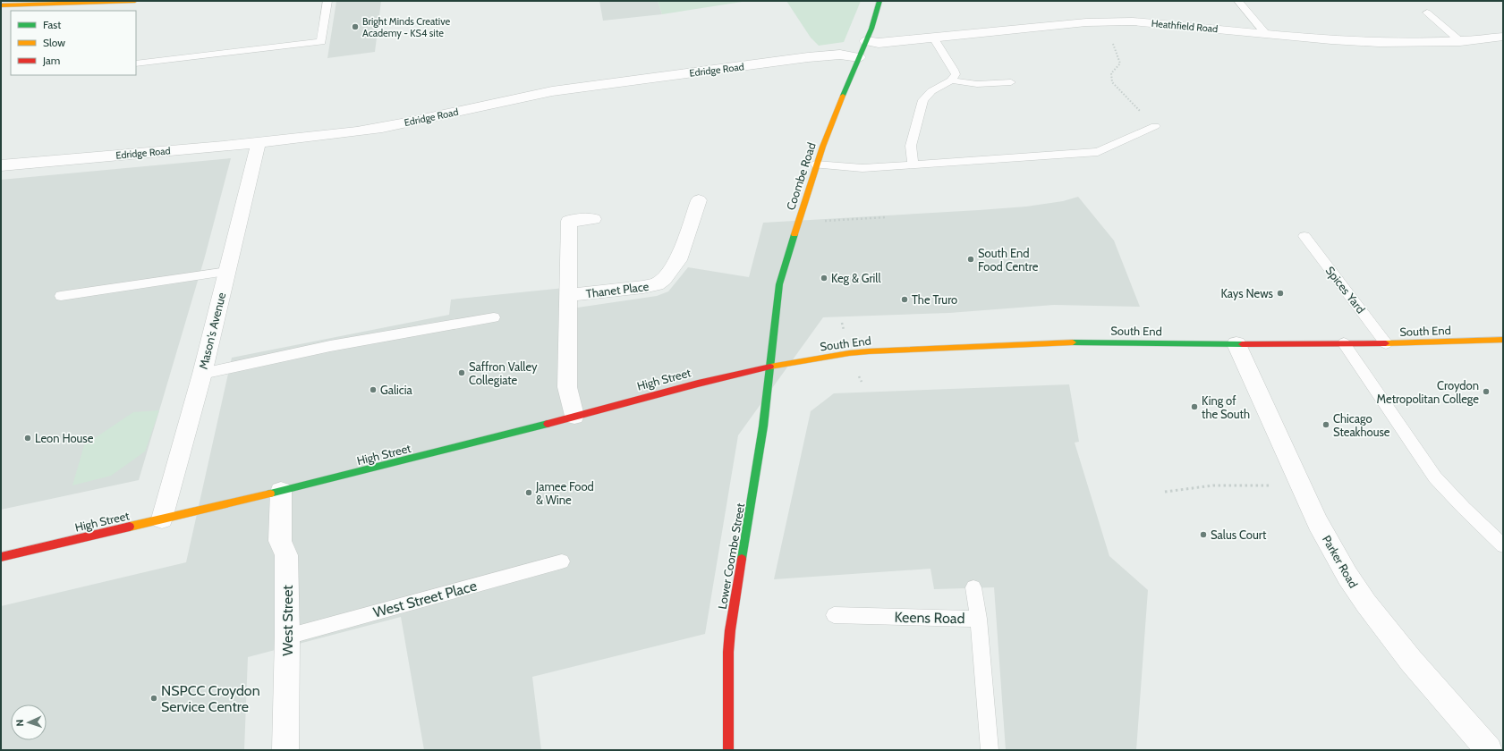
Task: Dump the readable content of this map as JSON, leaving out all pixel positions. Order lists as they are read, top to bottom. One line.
{"streets":{"main road":["Coombe Road","South End","High Street","Lower Coombe Street"],"street":["Heathfield Road","Edridge Road","Thanet Place","Mason's Avenue","Parker Road","West Street"],"lane":["Spices Yard","West Street Place","Keens Road"]},"crossings":[["Heathfield Road","Coombe Road"],["Edridge Road","Coombe Road"],["Edridge Road","Mason's Avenue"],["Coombe Road","South End"],["Coombe Road","High Street"],["Coombe Road","Lower Coombe Street"],["Thanet Place","High Street"],["Spices Yard","South End"],["Mason's Avenue","High Street"],["South End","High Street"],["South End","Lower Coombe Street"],["South End","Parker Road"],["High Street","Lower Coombe Street"],["High Street","West Street"],["West Street Place","West Street"]],"places":["Bright Minds Creative Academy - KS4 site","South End Food Centre","Keg & Grill","Kays News","The Truro","Saffron Valley Collegiate","Galicia","Croydon Metropolitan College","King of the South","Chicago Steakhouse","Leon House","Jamee Food & Wine","Salus Court","NSPCC Croydon Service Centre"],"legend":["Fast","Slow","Jam"],"north":"left"}
